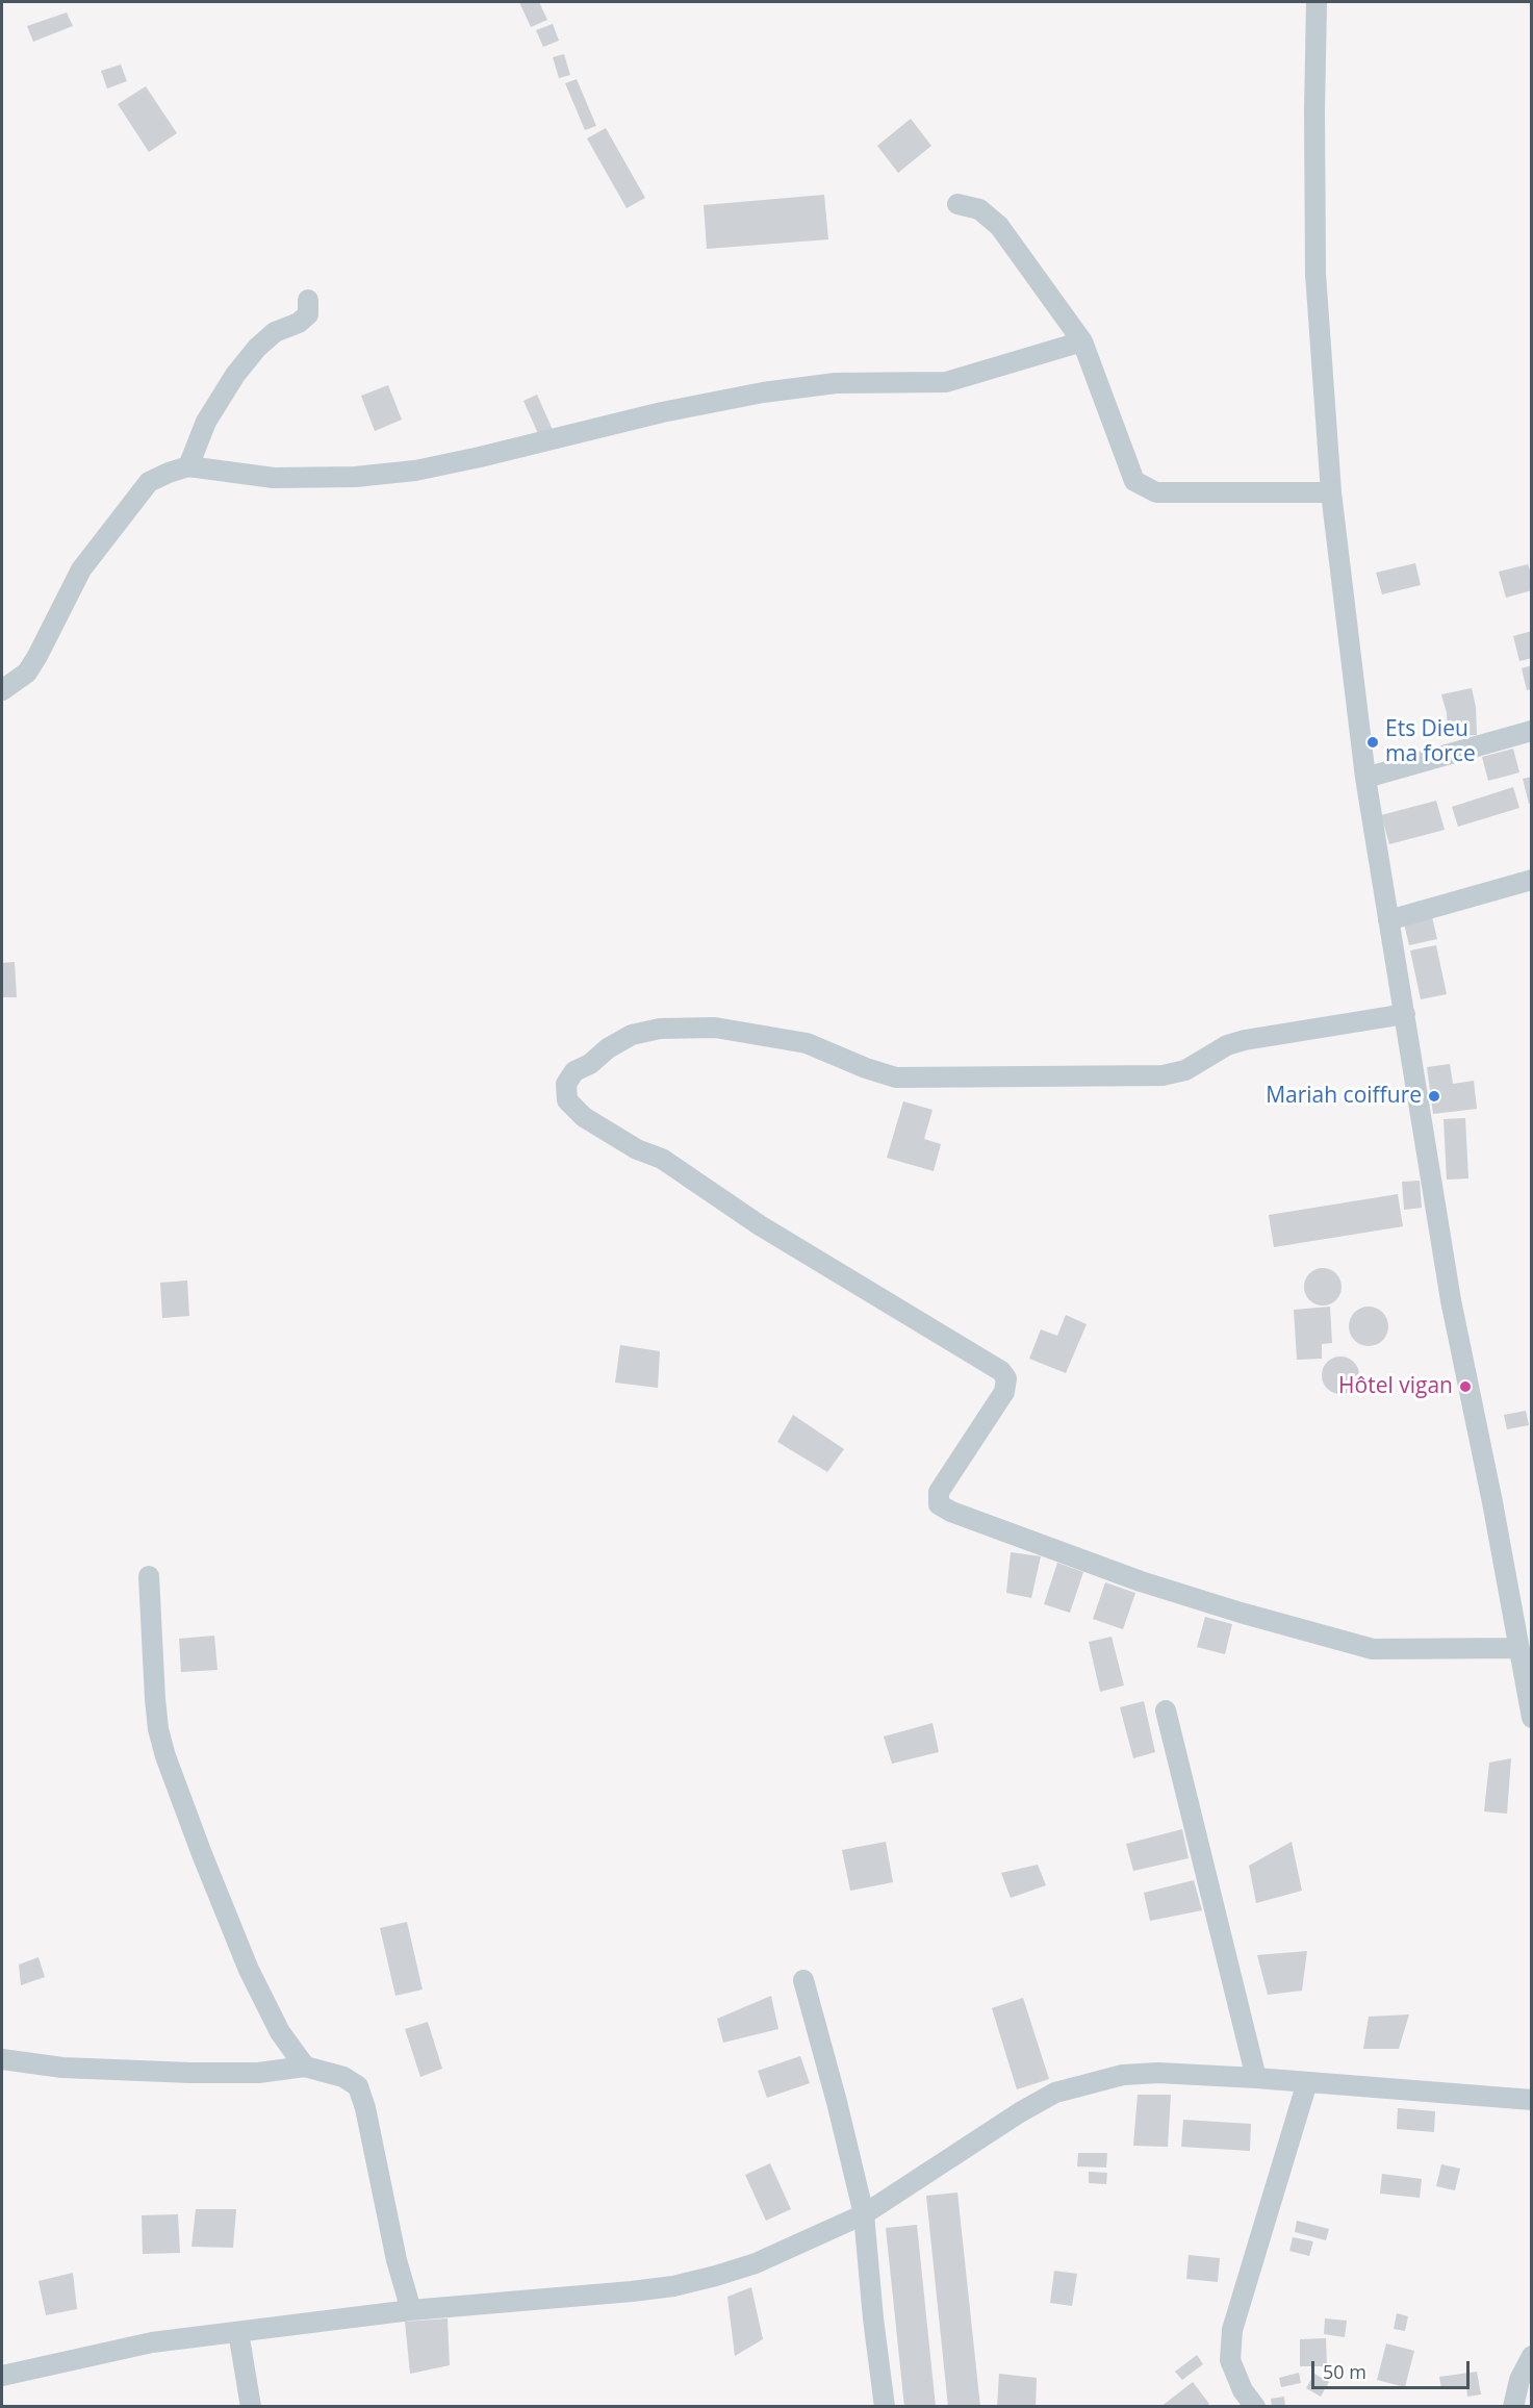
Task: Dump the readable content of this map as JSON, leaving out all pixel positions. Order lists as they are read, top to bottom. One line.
{"places":["Ets Dieu ma force","Mariah coiffure","Hôtel vigan"],"scale_bar":"50 m"}
